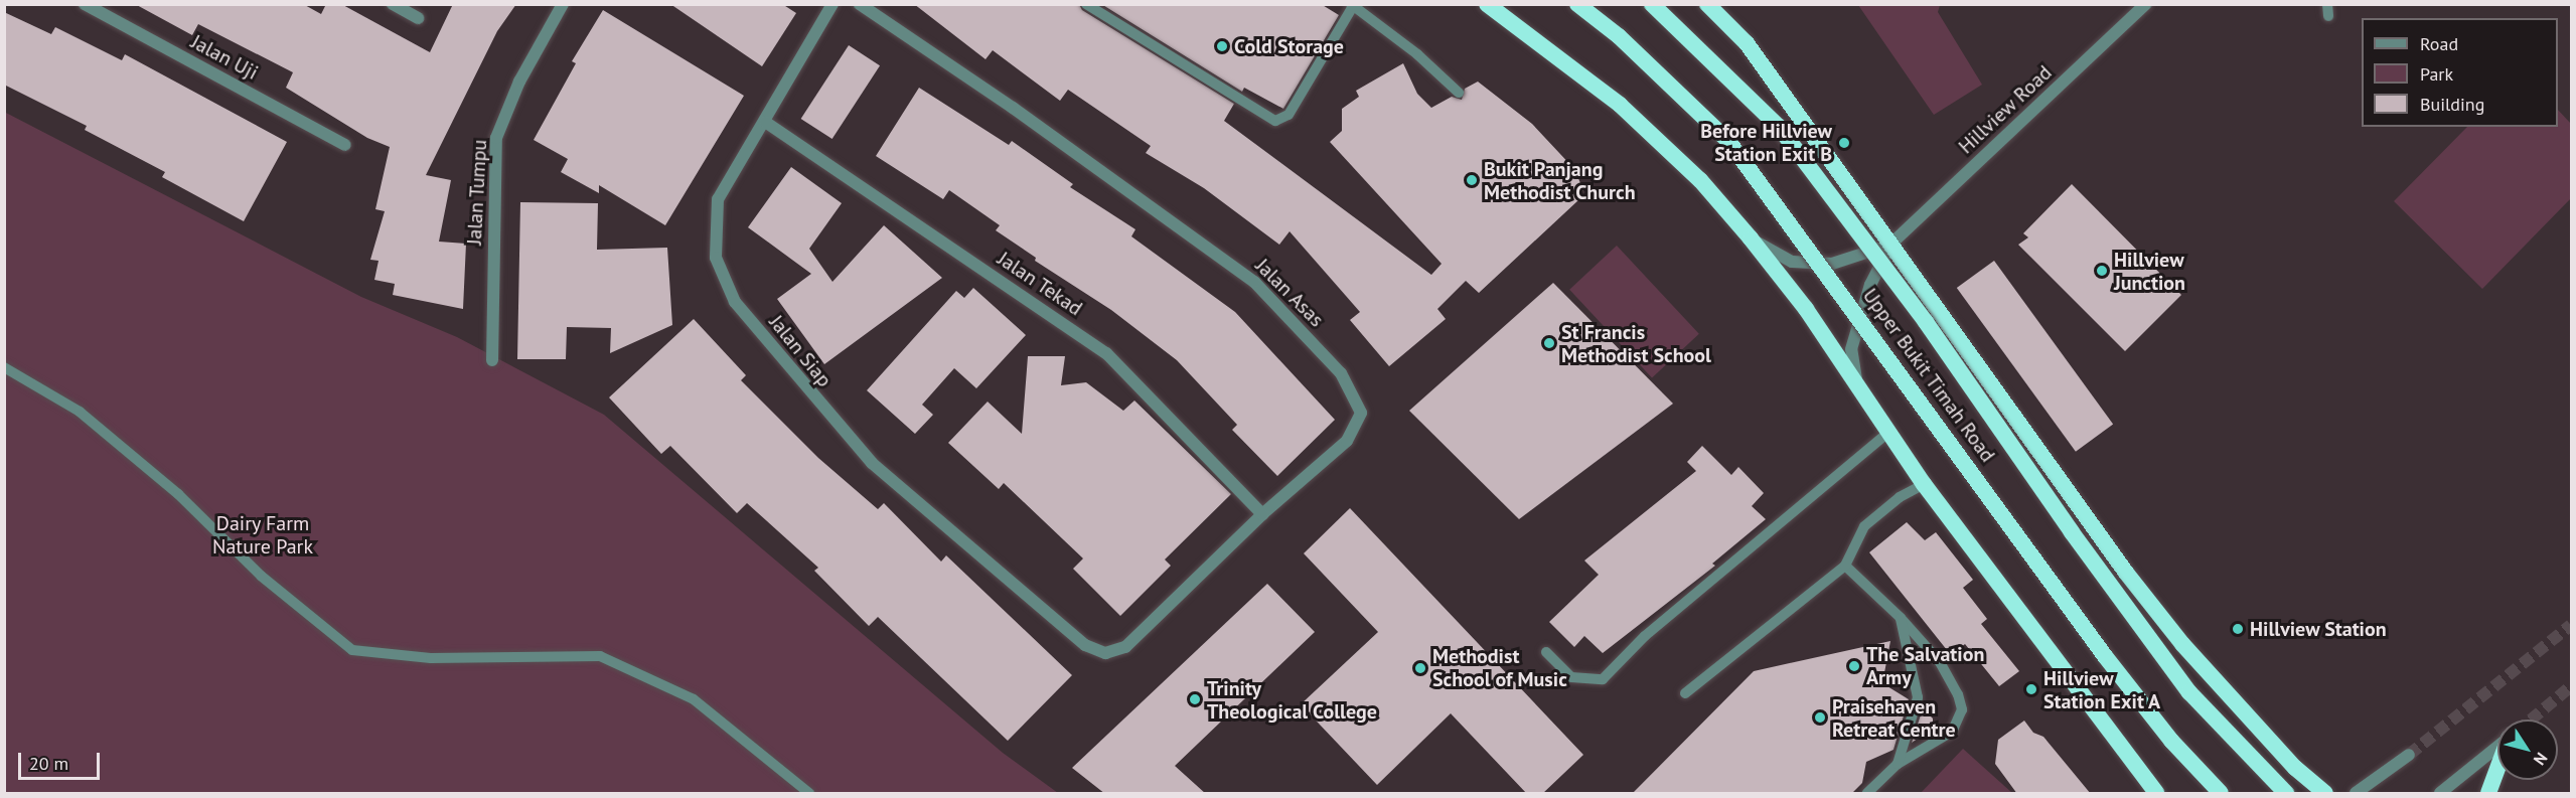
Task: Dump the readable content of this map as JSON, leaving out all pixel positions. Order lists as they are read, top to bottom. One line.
{"streets":{"highway":["Upper Bukit Timah Road"],"street":["Jalan Uji","Hillview Road","Jalan Tumpu","Jalan Tekad","Jalan Asas","Jalan Siap"]},"crossings":[["Jalan Tekad","Jalan Asas"],["Jalan Tekad","Jalan Siap"],["Jalan Asas","Jalan Siap"]],"parks":["Dairy Farm Nature Park"],"places":["Cold Storage","Before Hillview Station Exit B","Bukit Panjang Methodist Church","Hillview Junction","St Francis Methodist School","Hillview Station","The Salvation Army","Methodist School of Music","Hillview Station Exit A","Trinity Theological College","Praisehaven Retreat Centre"],"legend":["Road","Park","Building"],"scale_bar":"20 m","north":"bottom right"}
